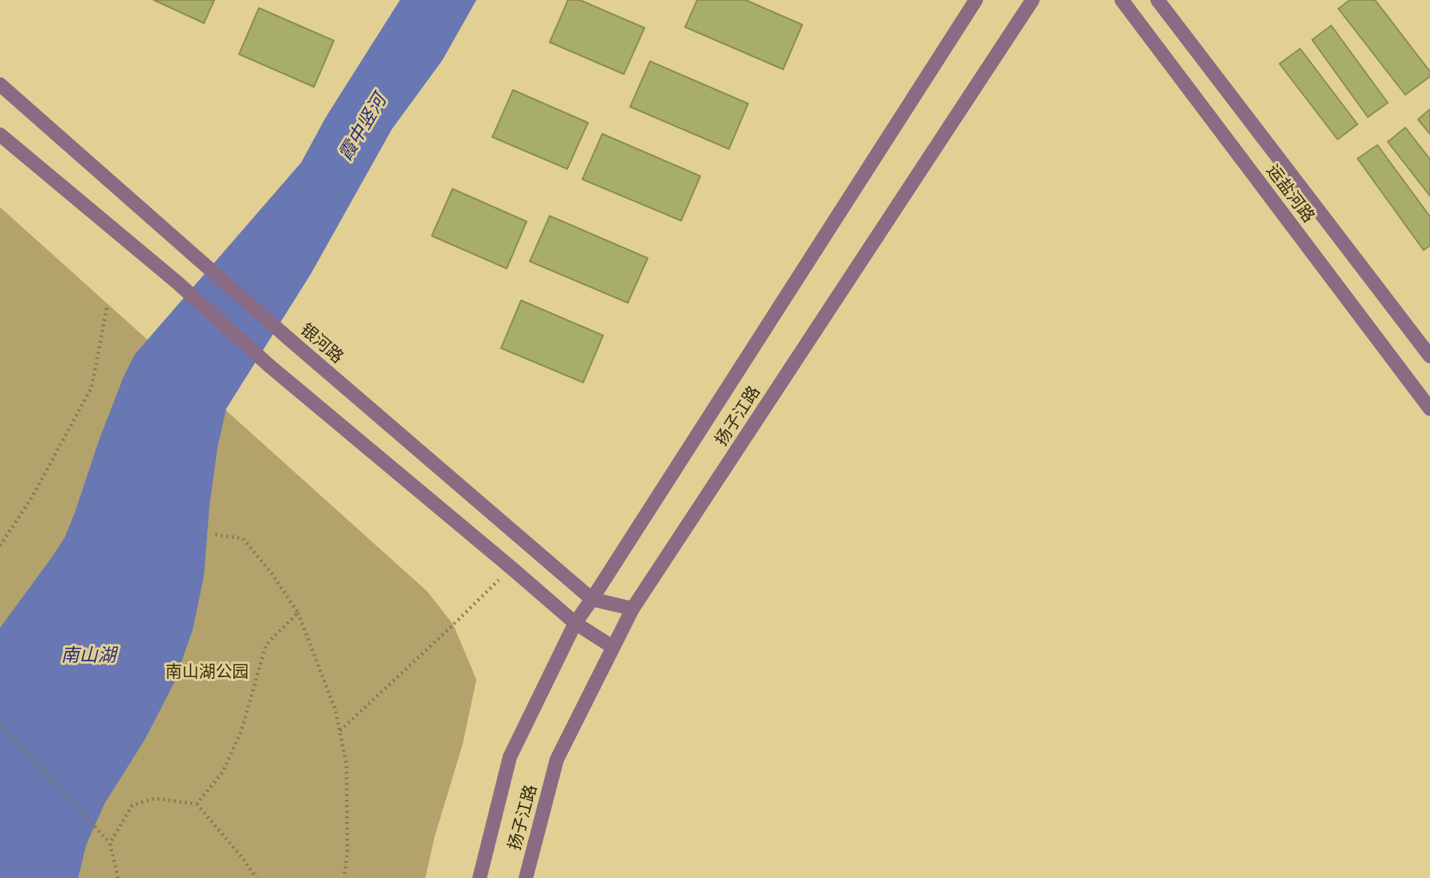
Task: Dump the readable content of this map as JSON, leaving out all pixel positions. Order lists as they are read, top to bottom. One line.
{"streets":{"main road":["运盐河路","银河路","扬子江路"]},"crossings":[["银河路","扬子江路"]],"water":["霞中竖河","南山湖"],"parks":["南山湖公园"]}
